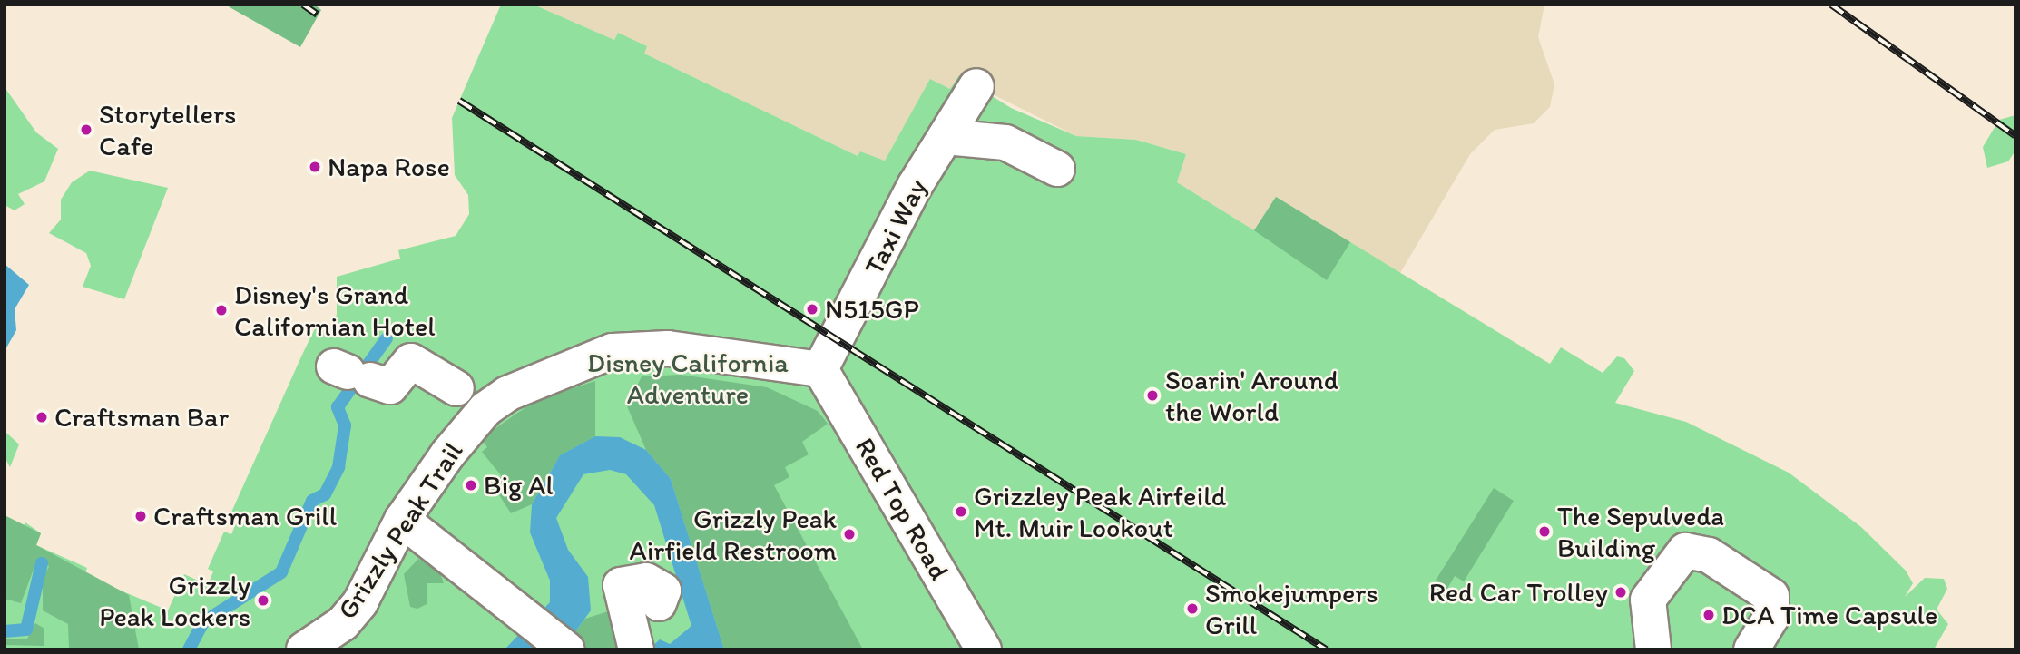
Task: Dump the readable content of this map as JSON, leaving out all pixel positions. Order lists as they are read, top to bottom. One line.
{"streets":{"street":["Taxi Way","Red Top Road","Grizzly Peak Trail"]},"crossings":[["Taxi Way","Red Top Road"],["Taxi Way","Grizzly Peak Trail"],["Red Top Road","Grizzly Peak Trail"]],"parks":["Disney California Adventure"],"places":["Storytellers Cafe","Napa Rose","N515GP","Disney's Grand Californian Hotel","Soarin' Around the World","Craftsman Bar","Big Al","Grizzley Peak Airfeild Mt. Muir Lookout","Craftsman Grill","The Sepulveda Building","Grizzly Peak Airfield Restroom","Red Car Trolley","Grizzly Peak Lockers","Smokejumpers Grill","DCA Time Capsule"]}
